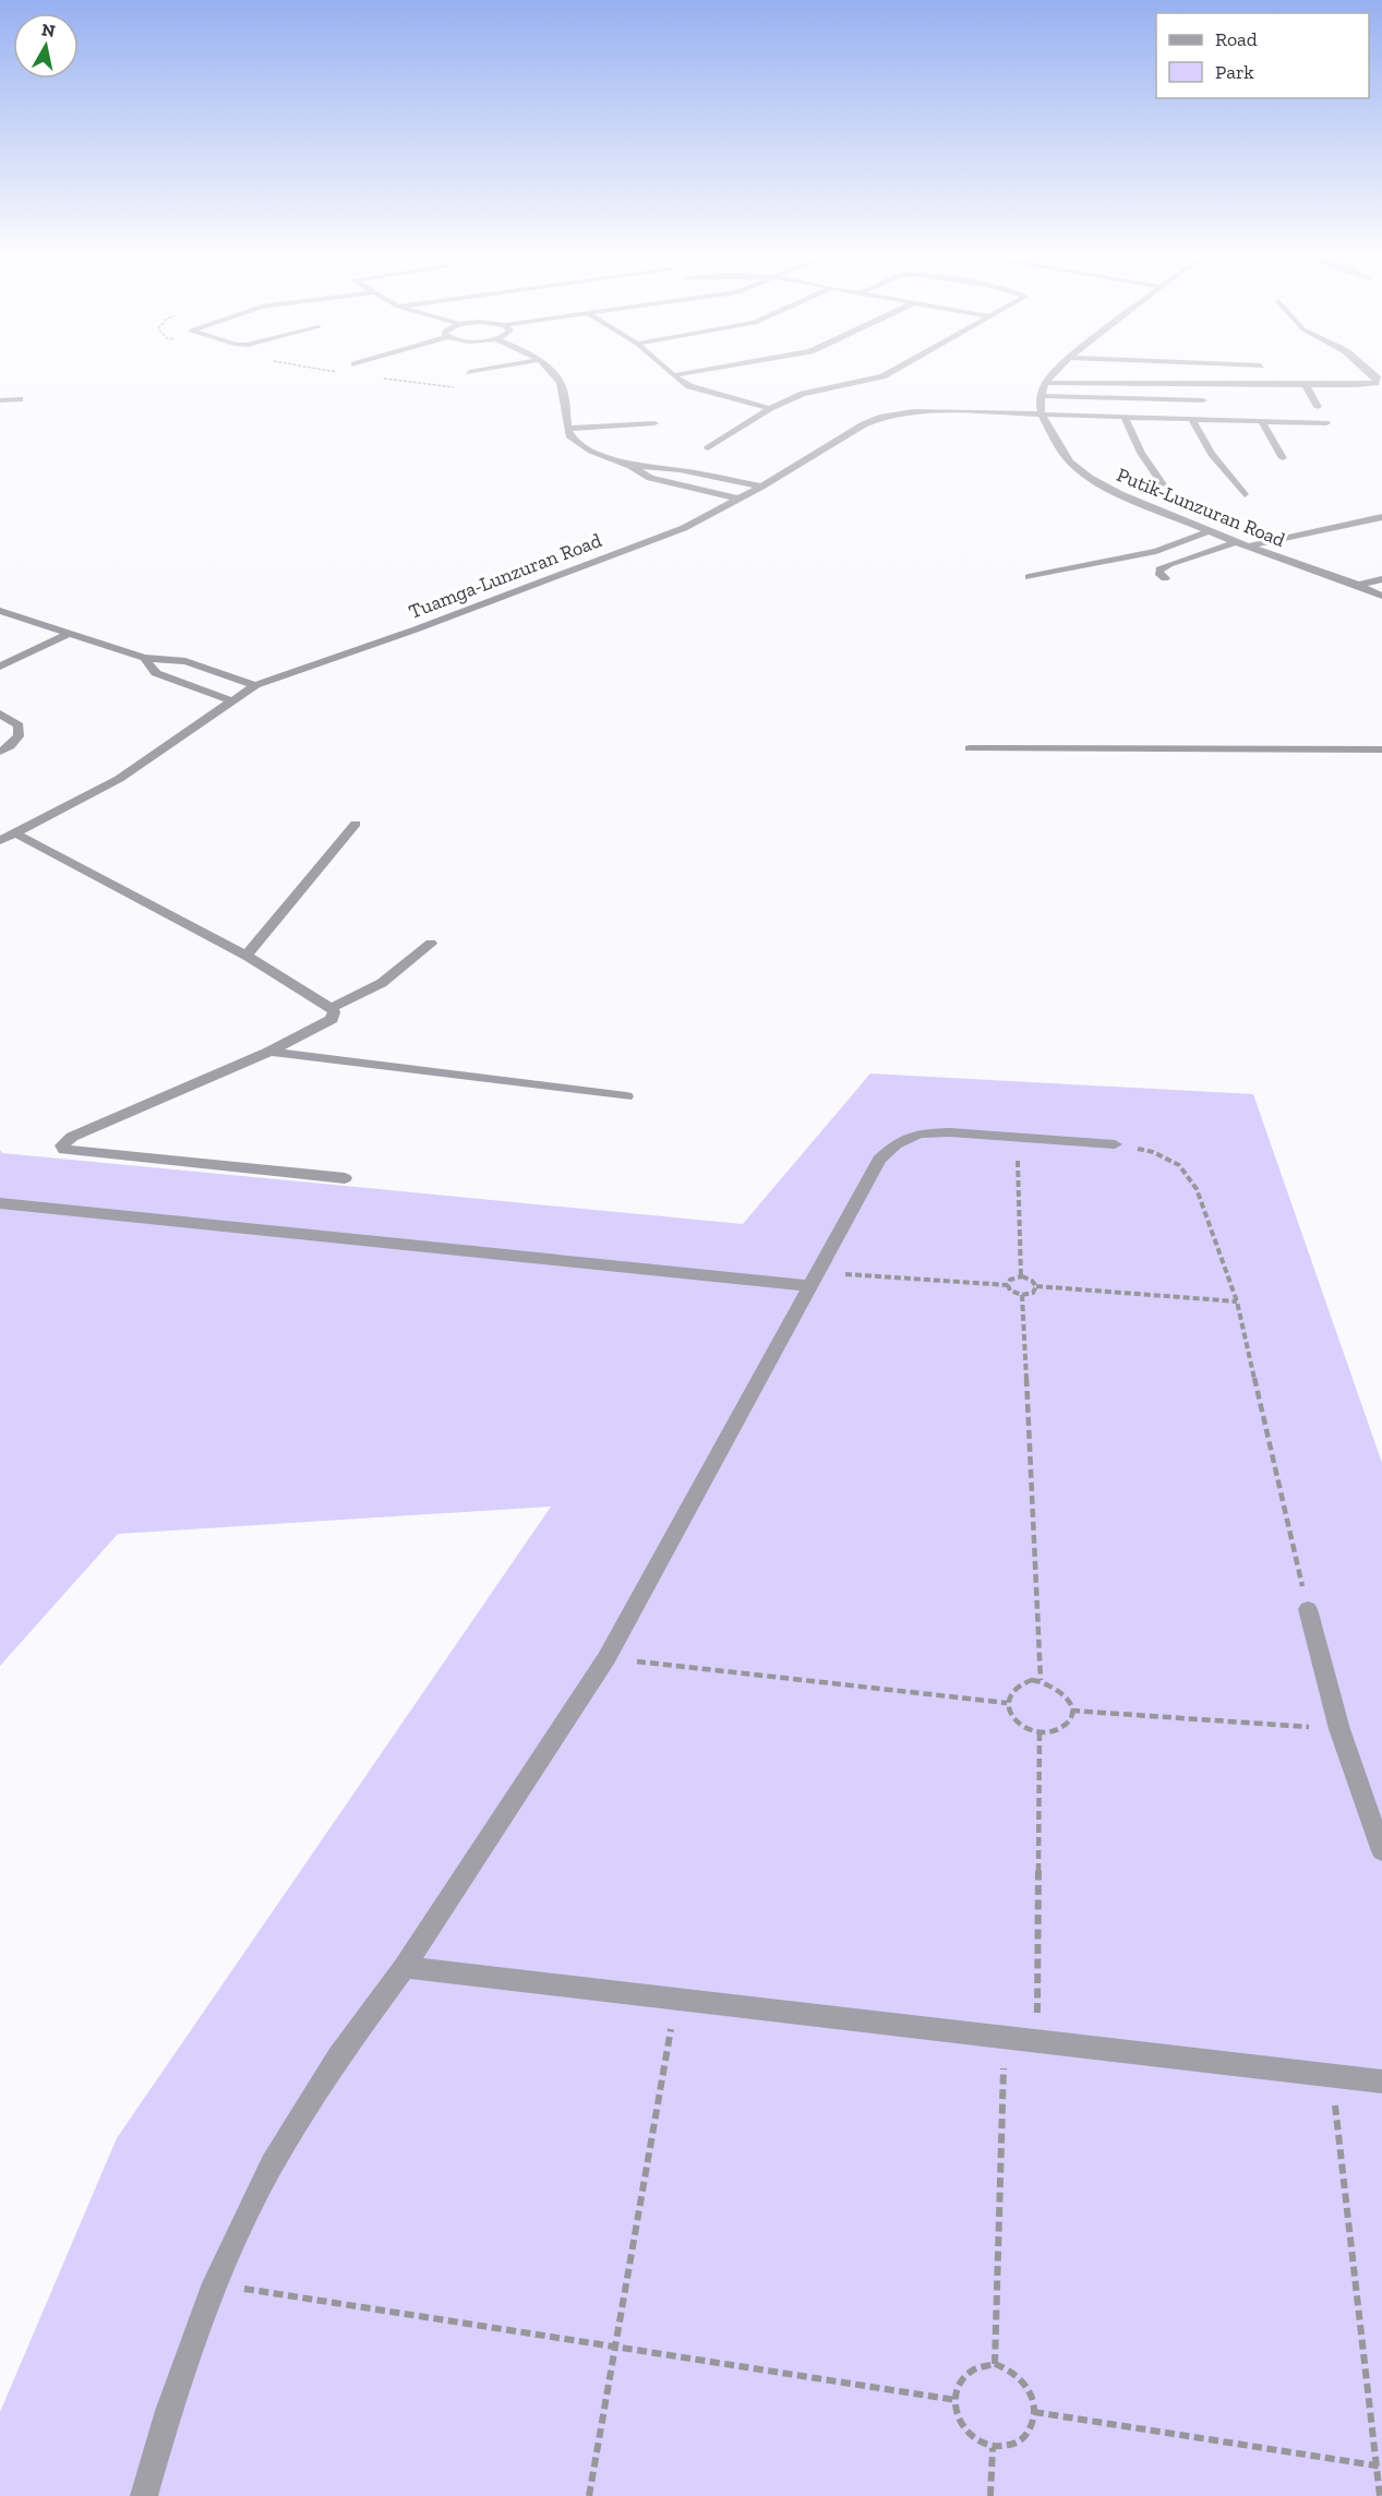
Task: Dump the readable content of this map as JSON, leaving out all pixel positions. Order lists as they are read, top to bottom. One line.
{"streets":{"street":["Putik-Lunzuran Road","Tuamga-Lunzuran Road"]},"crossings":[["Putik-Lunzuran Road","Tuamga-Lunzuran Road"]],"legend":["Road","Park"],"north":"top"}
